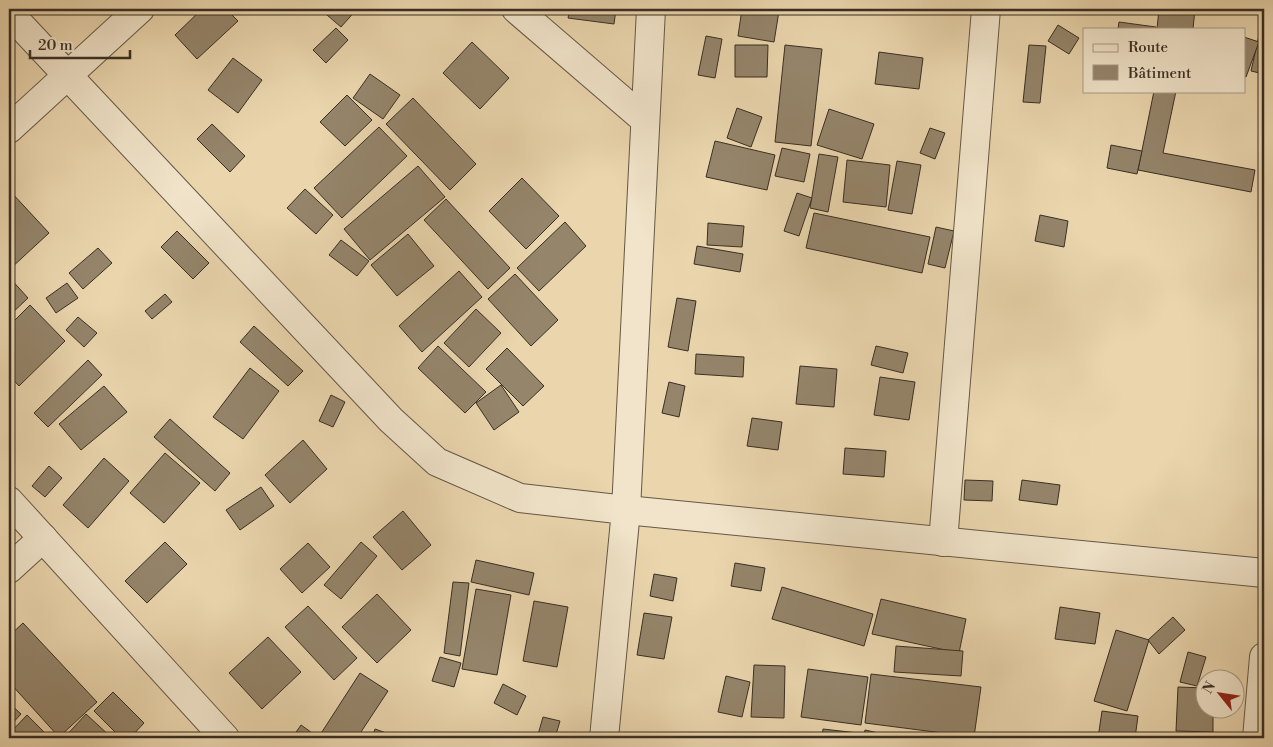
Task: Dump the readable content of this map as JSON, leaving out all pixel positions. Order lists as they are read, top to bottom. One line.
{"legend":["Route","Bâtiment"],"scale_bar":"20 m","north":"top left"}
